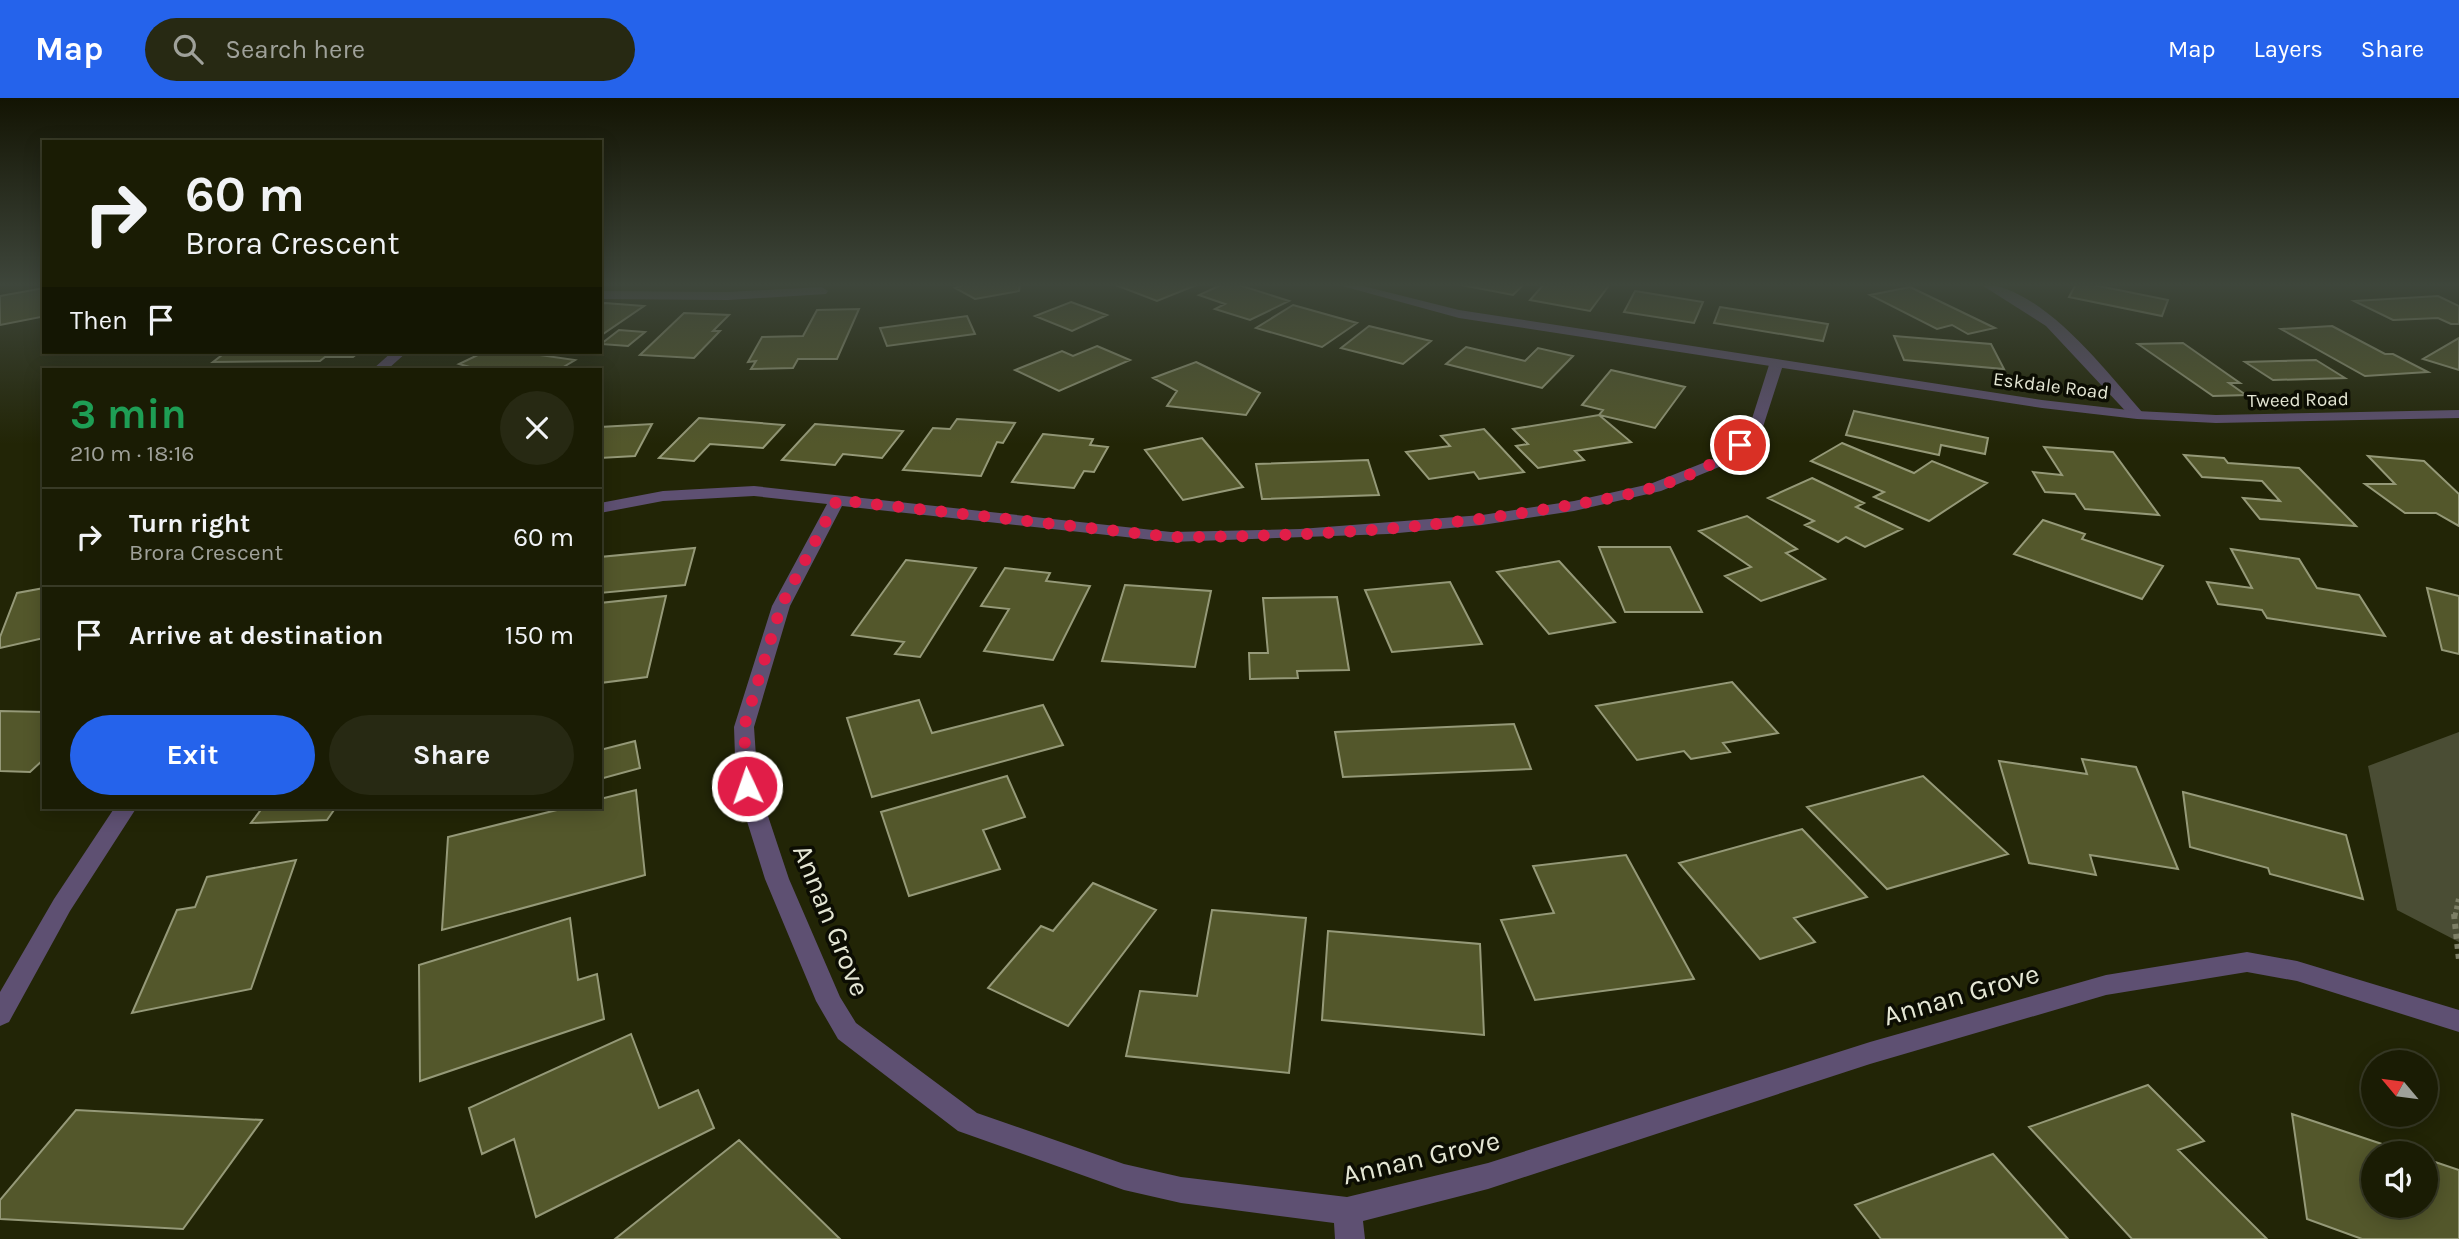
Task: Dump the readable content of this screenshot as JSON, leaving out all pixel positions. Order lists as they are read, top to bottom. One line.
{"streets":{"street":["Eskdale Road","Tweed Road","Annan Grove"]},"crossings":[["Eskdale Road","Tweed Road"]],"north":"top left","page":{"header":"Map","search":"Search here","nav":["Map","Layers","Share"],"turn":["60 m","Brora Crescent"],"then":"Then","heading":["3 min","210 m · 18:16"],"list":[{"name":"Turn right","note":"Brora Crescent","value":"60 m"},{"name":"Arrive at destination","value":"150 m"}],"buttons":["Exit","Share"]}}
